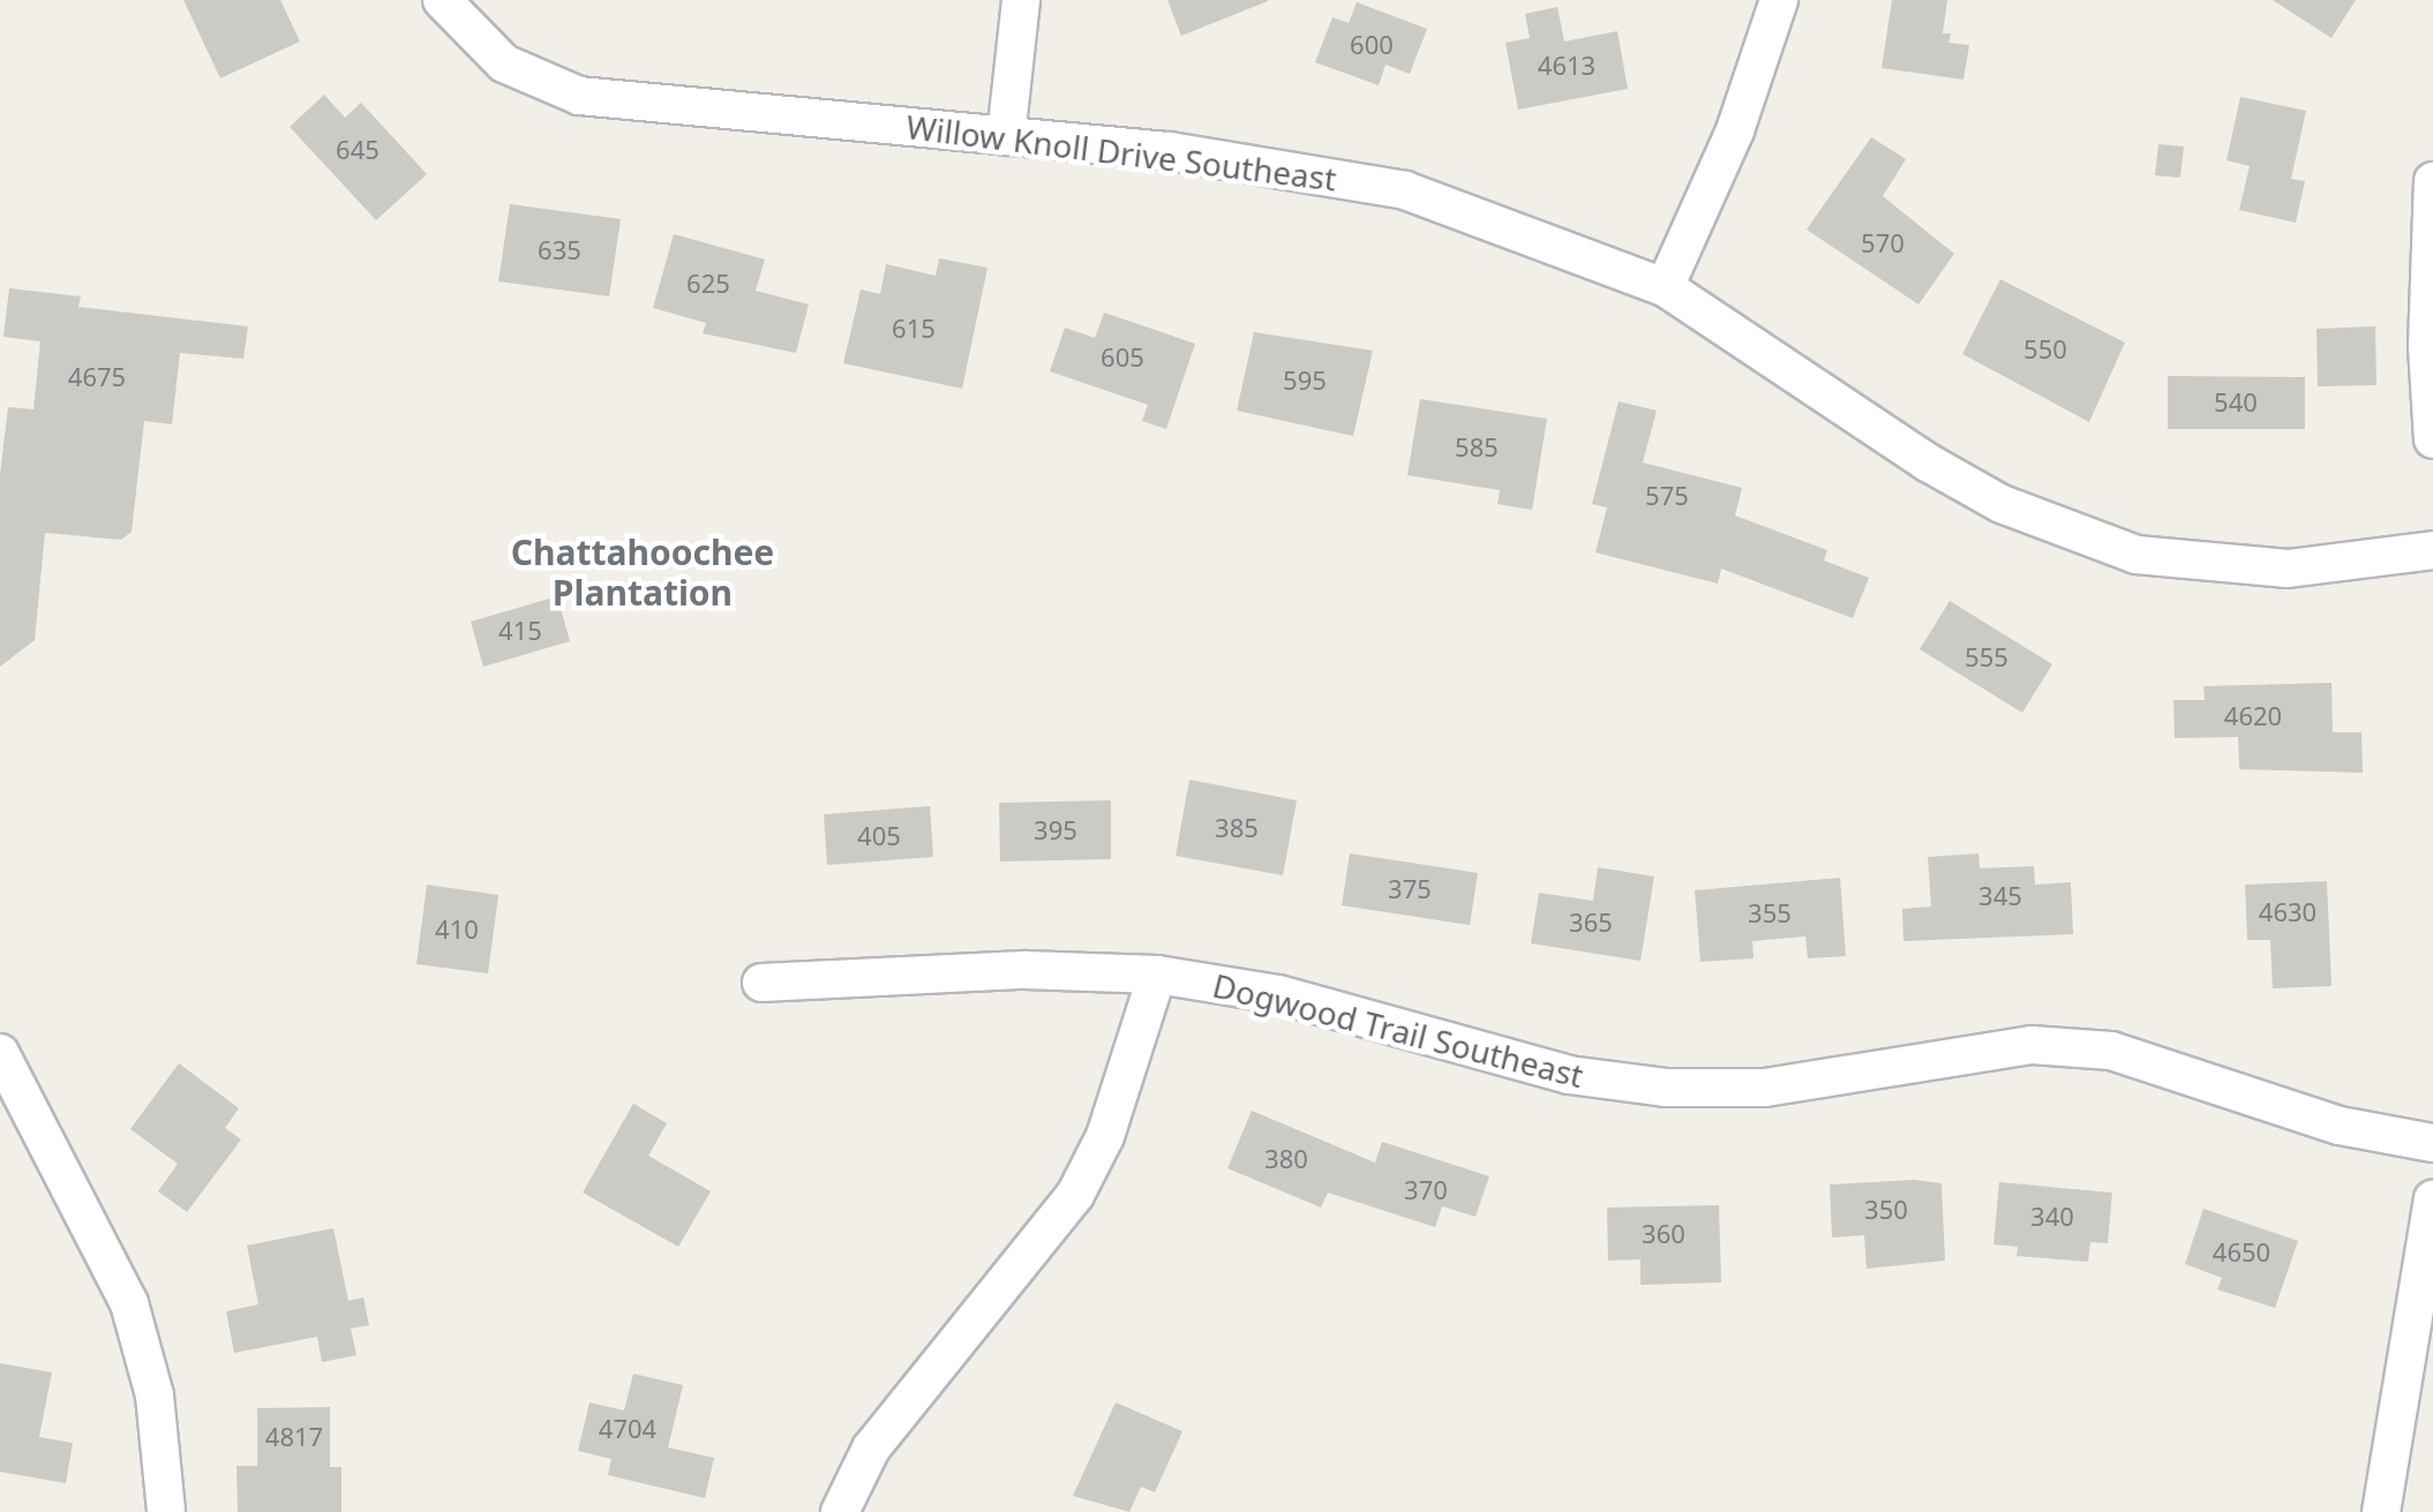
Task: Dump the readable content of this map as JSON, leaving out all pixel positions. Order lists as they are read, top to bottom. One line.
{"streets":{"street":["Willow Knoll Drive Southeast","Dogwood Trail Southeast"]},"districts":["Chattahoochee Plantation"],"house_numbers":["600","4613","645","570","635","625","615","550","605","4675","595","540","585","575","415","555","4620","385","395","405","375","345","4630","355","365","410","380","370","350","340","360","4650","4704","4817"]}
